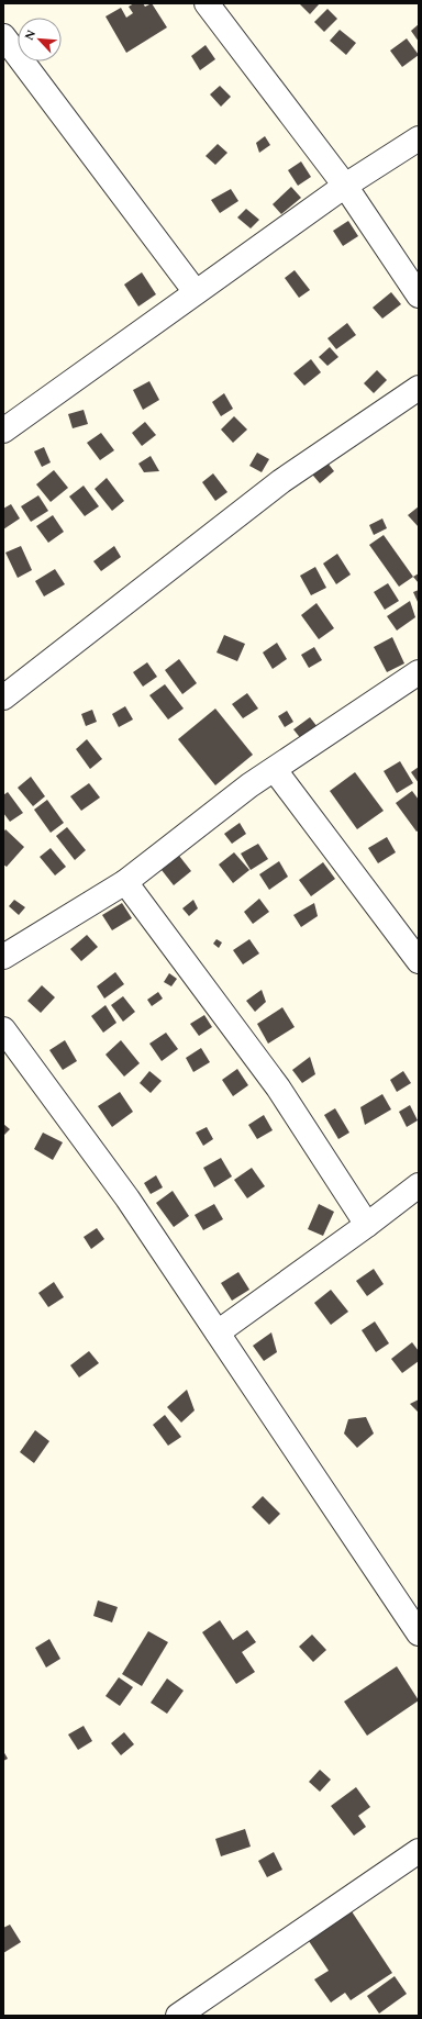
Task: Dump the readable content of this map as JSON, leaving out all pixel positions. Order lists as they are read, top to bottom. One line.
{"north":"top left"}
